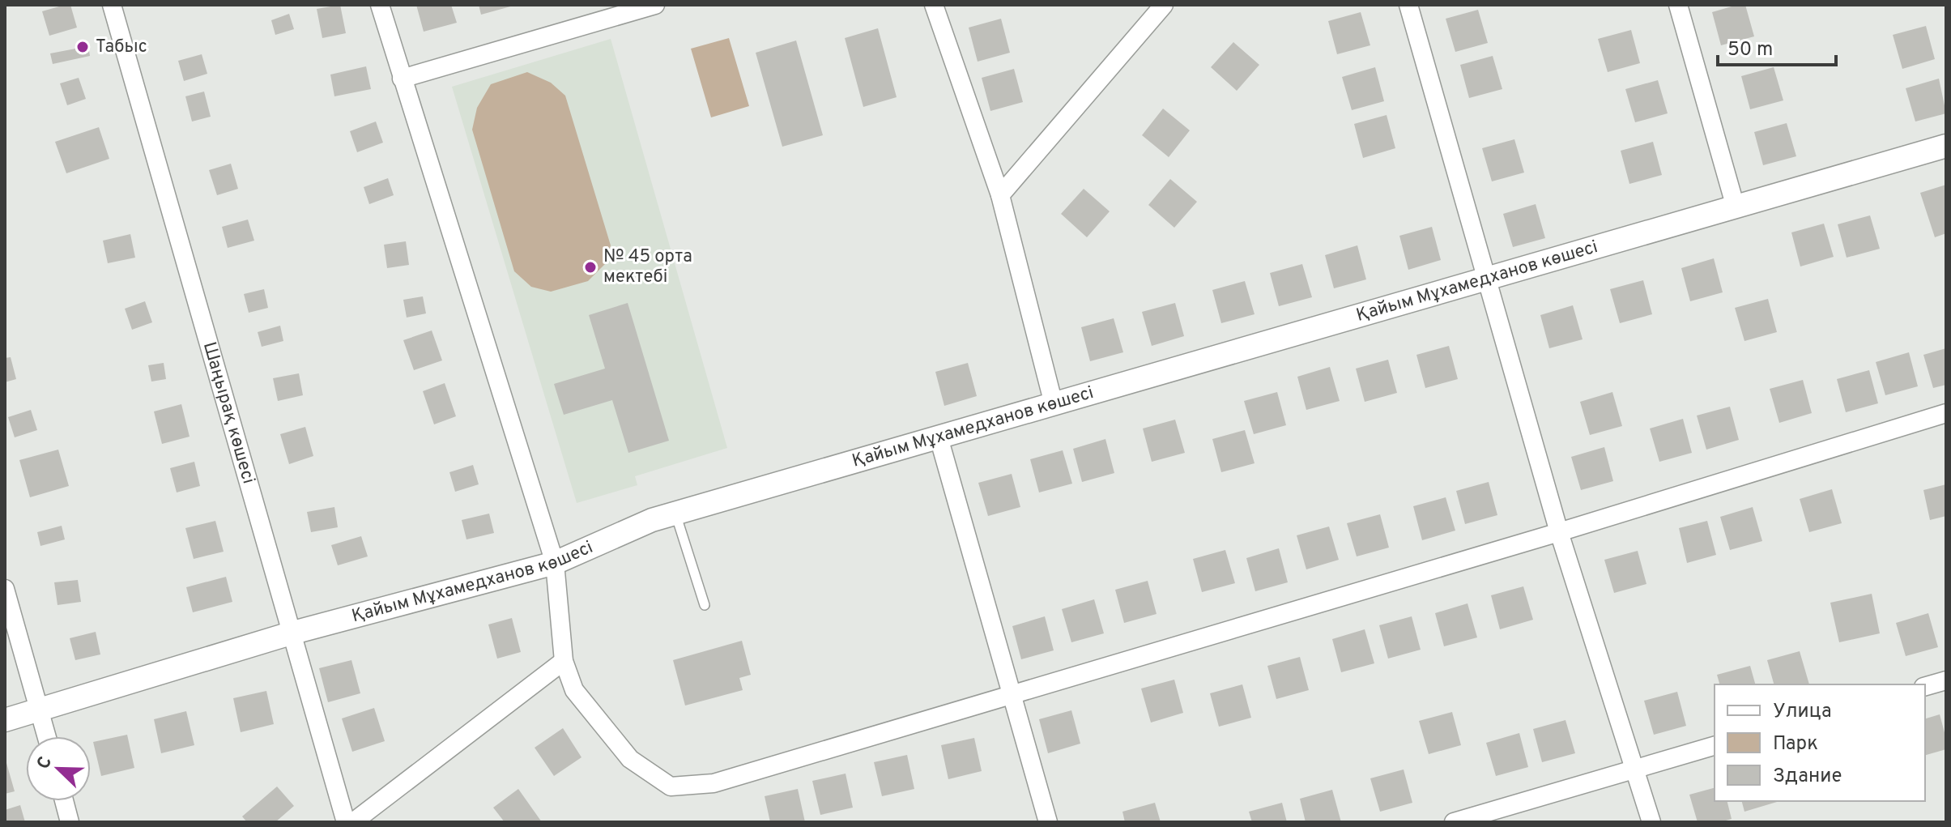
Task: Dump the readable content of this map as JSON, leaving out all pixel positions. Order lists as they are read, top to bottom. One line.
{"streets":{"street":["Қайым Мұхамедханов көшесі","Шаңырақ көшесі"]},"crossings":[["Қайым Мұхамедханов көшесі","Шаңырақ көшесі"]],"places":["Табыс","№ 45 орта мектебі"],"legend":["Улица","Парк","Здание"],"scale_bar":"50 m","north":"top left"}
